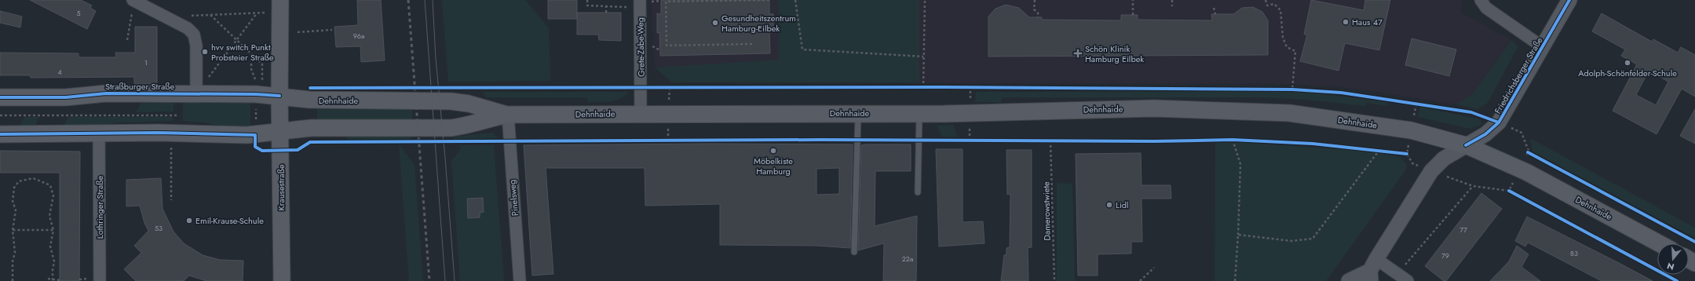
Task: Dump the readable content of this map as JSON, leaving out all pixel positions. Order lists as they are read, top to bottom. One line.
{"streets":{"main road":["Straßburger Straße","Dehnhaide","Krausestraße"],"street":["Grete-Zabe-Weg","Friedrichsberger Straße","Pinelsweg","Lothringer Straße"],"path":["Damerowstwiete"]},"crossings":[["Grete-Zabe-Weg","Dehnhaide"],["Friedrichsberger Straße","Dehnhaide"],["Straßburger Straße","Dehnhaide"],["Straßburger Straße","Krausestraße"],["Dehnhaide","Krausestraße"],["Dehnhaide","Pinelsweg"]],"places":{"other":["Haus 47","Gesundheitszentrum Hamburg-Eilbek","hvv switch Punkt Probsteier Straße","Adolph-Schönfelder-Schule","Möbelkiste Hamburg","Lidl","Emil-Krause-Schule"],"health":["Schön Klinik Hamburg Eilbek"]},"house_numbers":["5","96a","1","4","53","77","83","79","22a"],"north":"bottom"}
